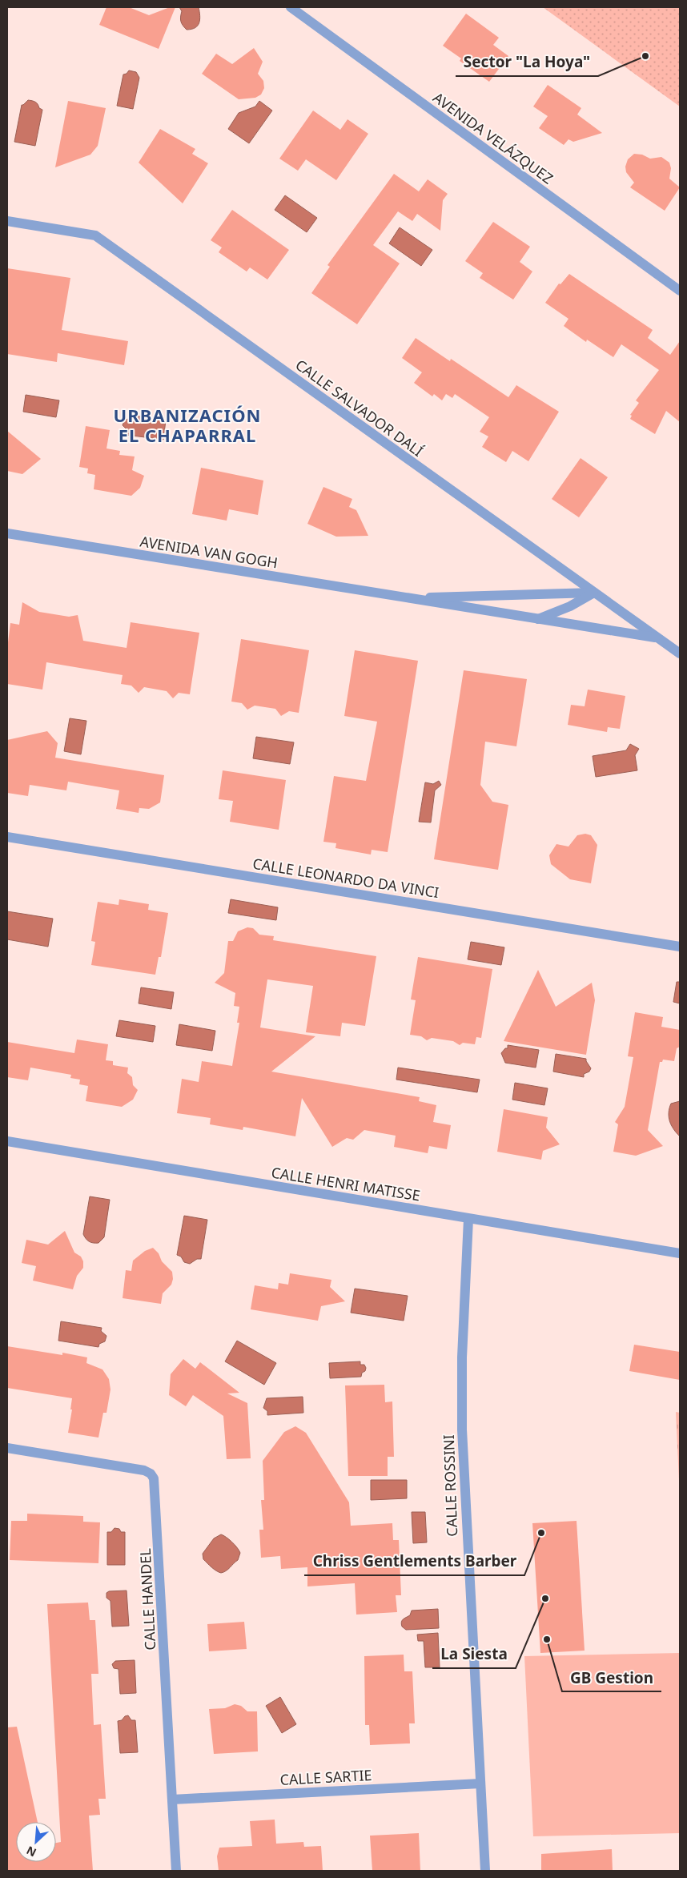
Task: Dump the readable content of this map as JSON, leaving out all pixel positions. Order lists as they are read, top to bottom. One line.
{"streets":{"street":["AVENIDA VELÁZQUEZ","CALLE SALVADOR DALÍ","AVENIDA VAN GOGH","CALLE LEONARDO DA VINCI","CALLE HENRI MATISSE","CALLE ROSSINI","CALLE HANDEL","CALLE SARTIE"]},"crossings":[["CALLE SALVADOR DALÍ","AVENIDA VAN GOGH"],["CALLE HENRI MATISSE","CALLE ROSSINI"],["CALLE ROSSINI","CALLE SARTIE"],["CALLE HANDEL","CALLE SARTIE"]],"districts":["URBANIZACIÓN EL CHAPARRAL"],"places":["Sector \"La Hoya\"","Chriss Gentlements Barber","La Siesta","GB Gestion"],"north":"bottom left"}
